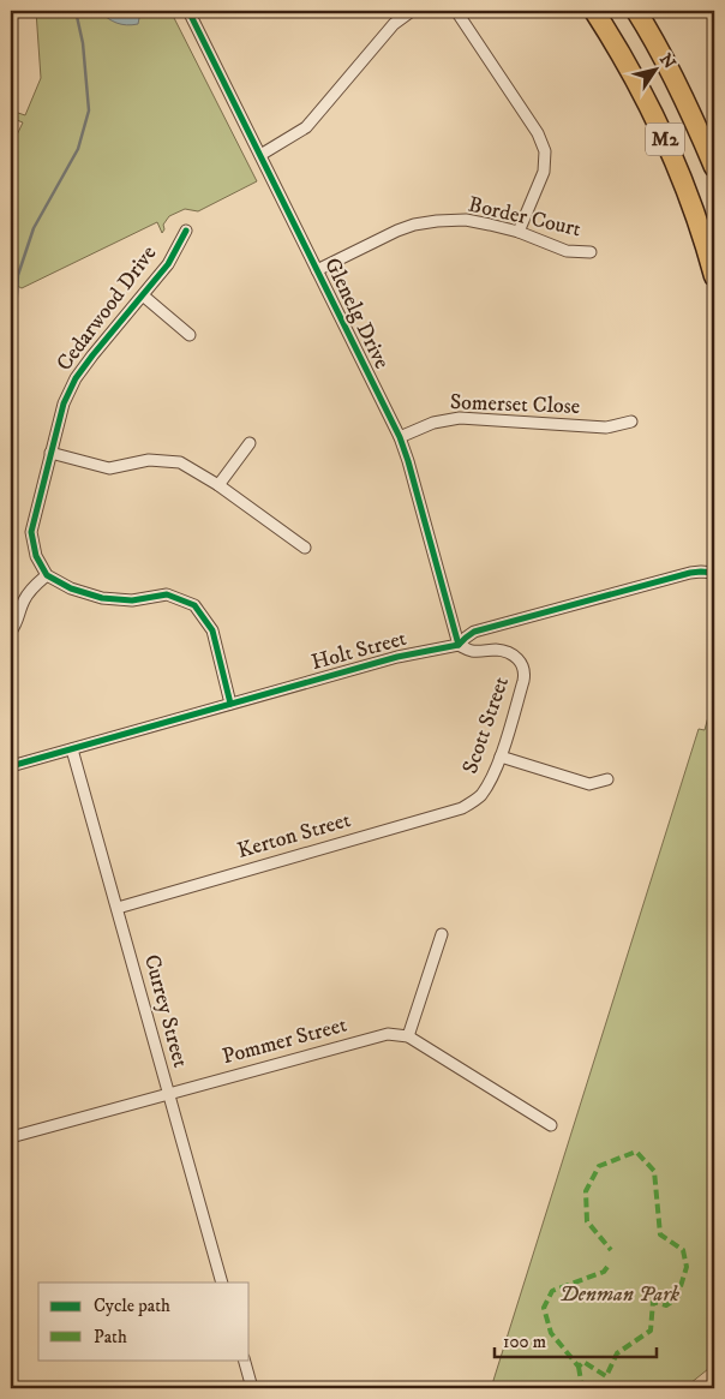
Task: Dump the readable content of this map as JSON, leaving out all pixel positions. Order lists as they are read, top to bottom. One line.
{"streets":{"highway":["M2"],"street":["Border Court","Cedarwood Drive","Glenelg Drive","Somerset Close","Holt Street","Scott Street","Kerton Street","Currey Street","Pommer Street"]},"crossings":[["Border Court","Glenelg Drive"],["Glenelg Drive","Somerset Close"],["Glenelg Drive","Holt Street"],["Glenelg Drive","Scott Street"],["Holt Street","Scott Street"],["Holt Street","Currey Street"],["Scott Street","Kerton Street"],["Kerton Street","Currey Street"],["Currey Street","Pommer Street"]],"parks":["Denman Park"],"legend":["Cycle path","Path"],"scale_bar":"100 m","north":"top right"}
